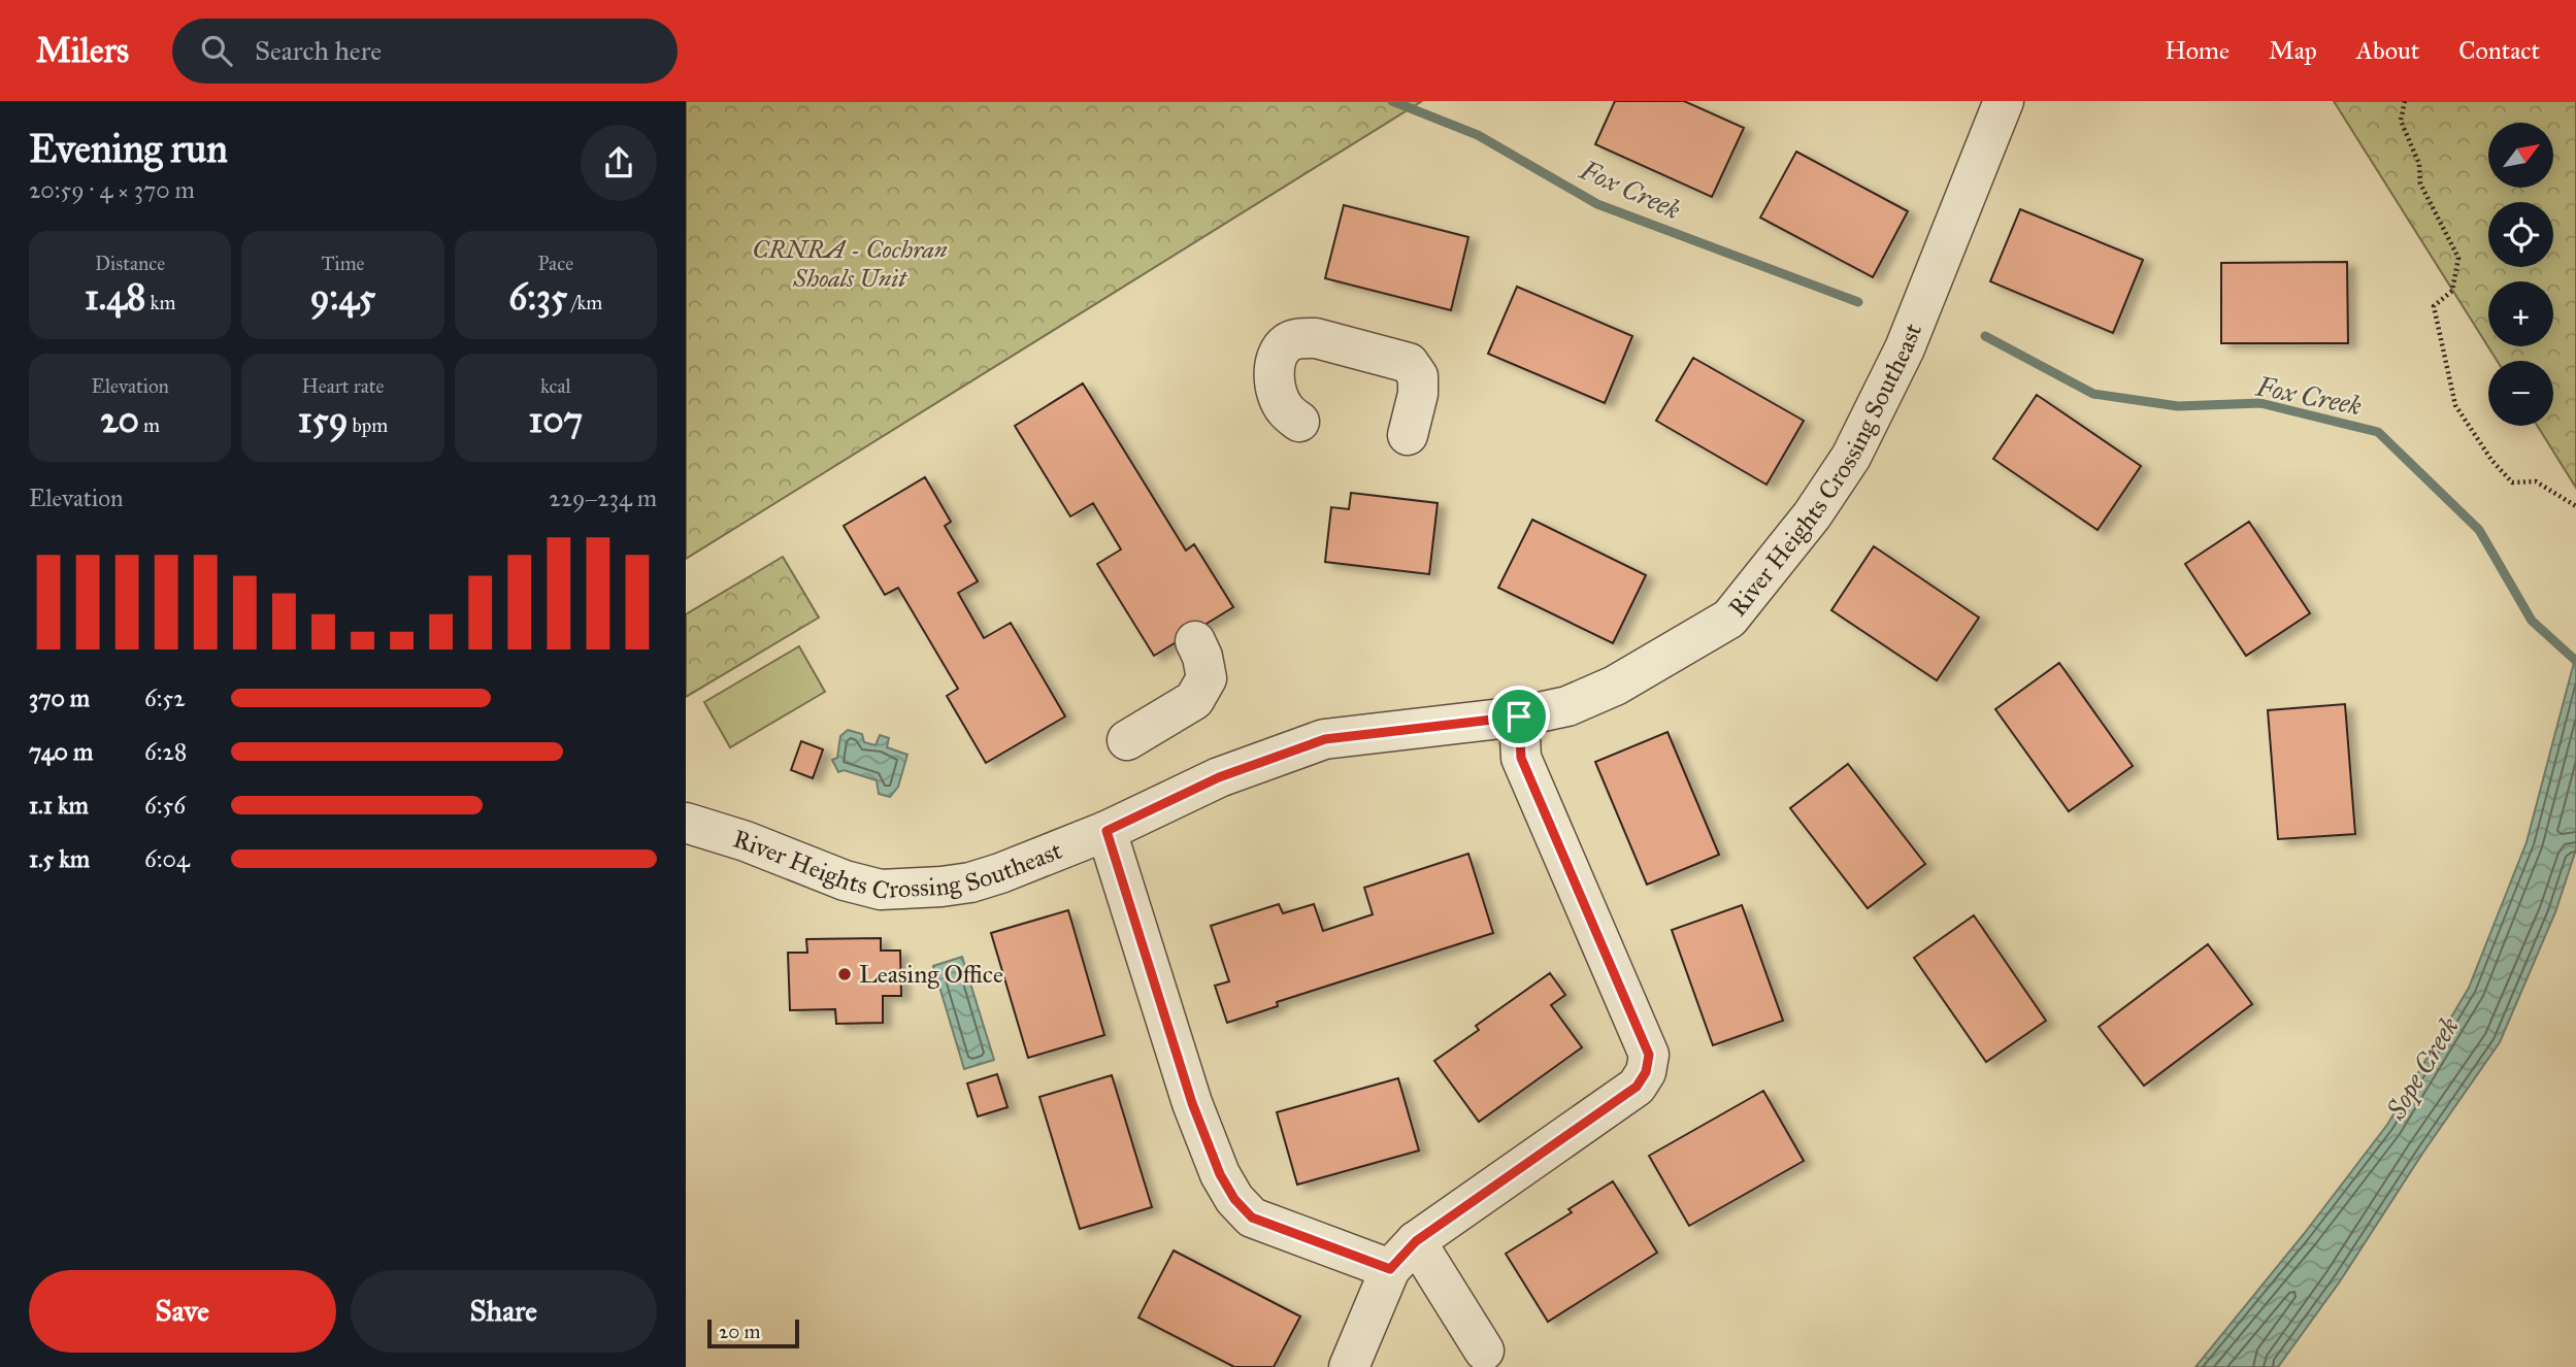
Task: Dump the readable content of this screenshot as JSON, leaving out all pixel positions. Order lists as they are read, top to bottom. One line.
{"streets":{"street":["River Heights Crossing Southeast"]},"water":["Fox Creek","Sope Creek"],"parks":["CRNRA - Cochran Shoals Unit"],"places":["Leasing Office"],"scale_bar":"20 m","north":"top right","page":{"header":"Milers","search":"Search here","nav":["Home","Map","About","Contact"],"heading":["Evening run","20:59 · 4 × 370 m"],"map_buttons":["+","−"],"stats":[["Distance","1.48 km"],["Time","9:45"],["Pace","6:35 /km"],["Elevation","20 m"],["Heart rate","159 bpm"],["kcal","107"]],"chart":["Elevation","229–234 m"],"list":[{"name":"370 m","note":"6:52"},{"name":"740 m","note":"6:28"},{"name":"1.1 km","note":"6:56"},{"name":"1.5 km","note":"6:04"}],"buttons":["Save","Share"],"scale":"20 m"}}
